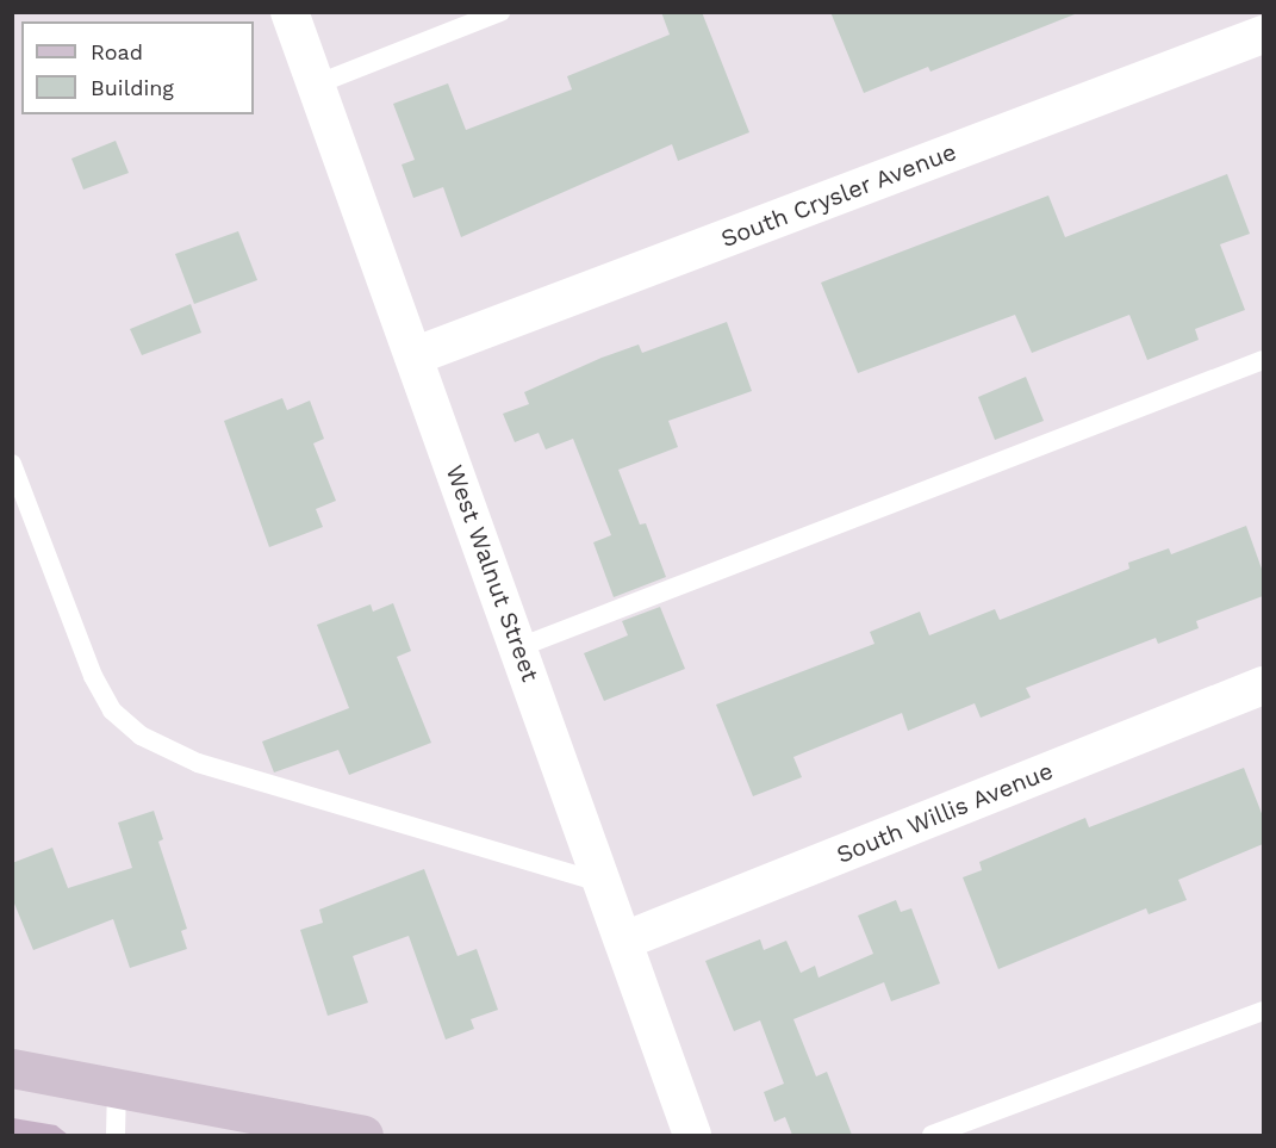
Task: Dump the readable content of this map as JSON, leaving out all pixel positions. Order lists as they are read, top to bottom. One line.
{"streets":{"street":["South Crysler Avenue","West Walnut Street","South Willis Avenue"]},"crossings":[["South Crysler Avenue","West Walnut Street"],["West Walnut Street","South Willis Avenue"]],"legend":["Road","Building"]}
